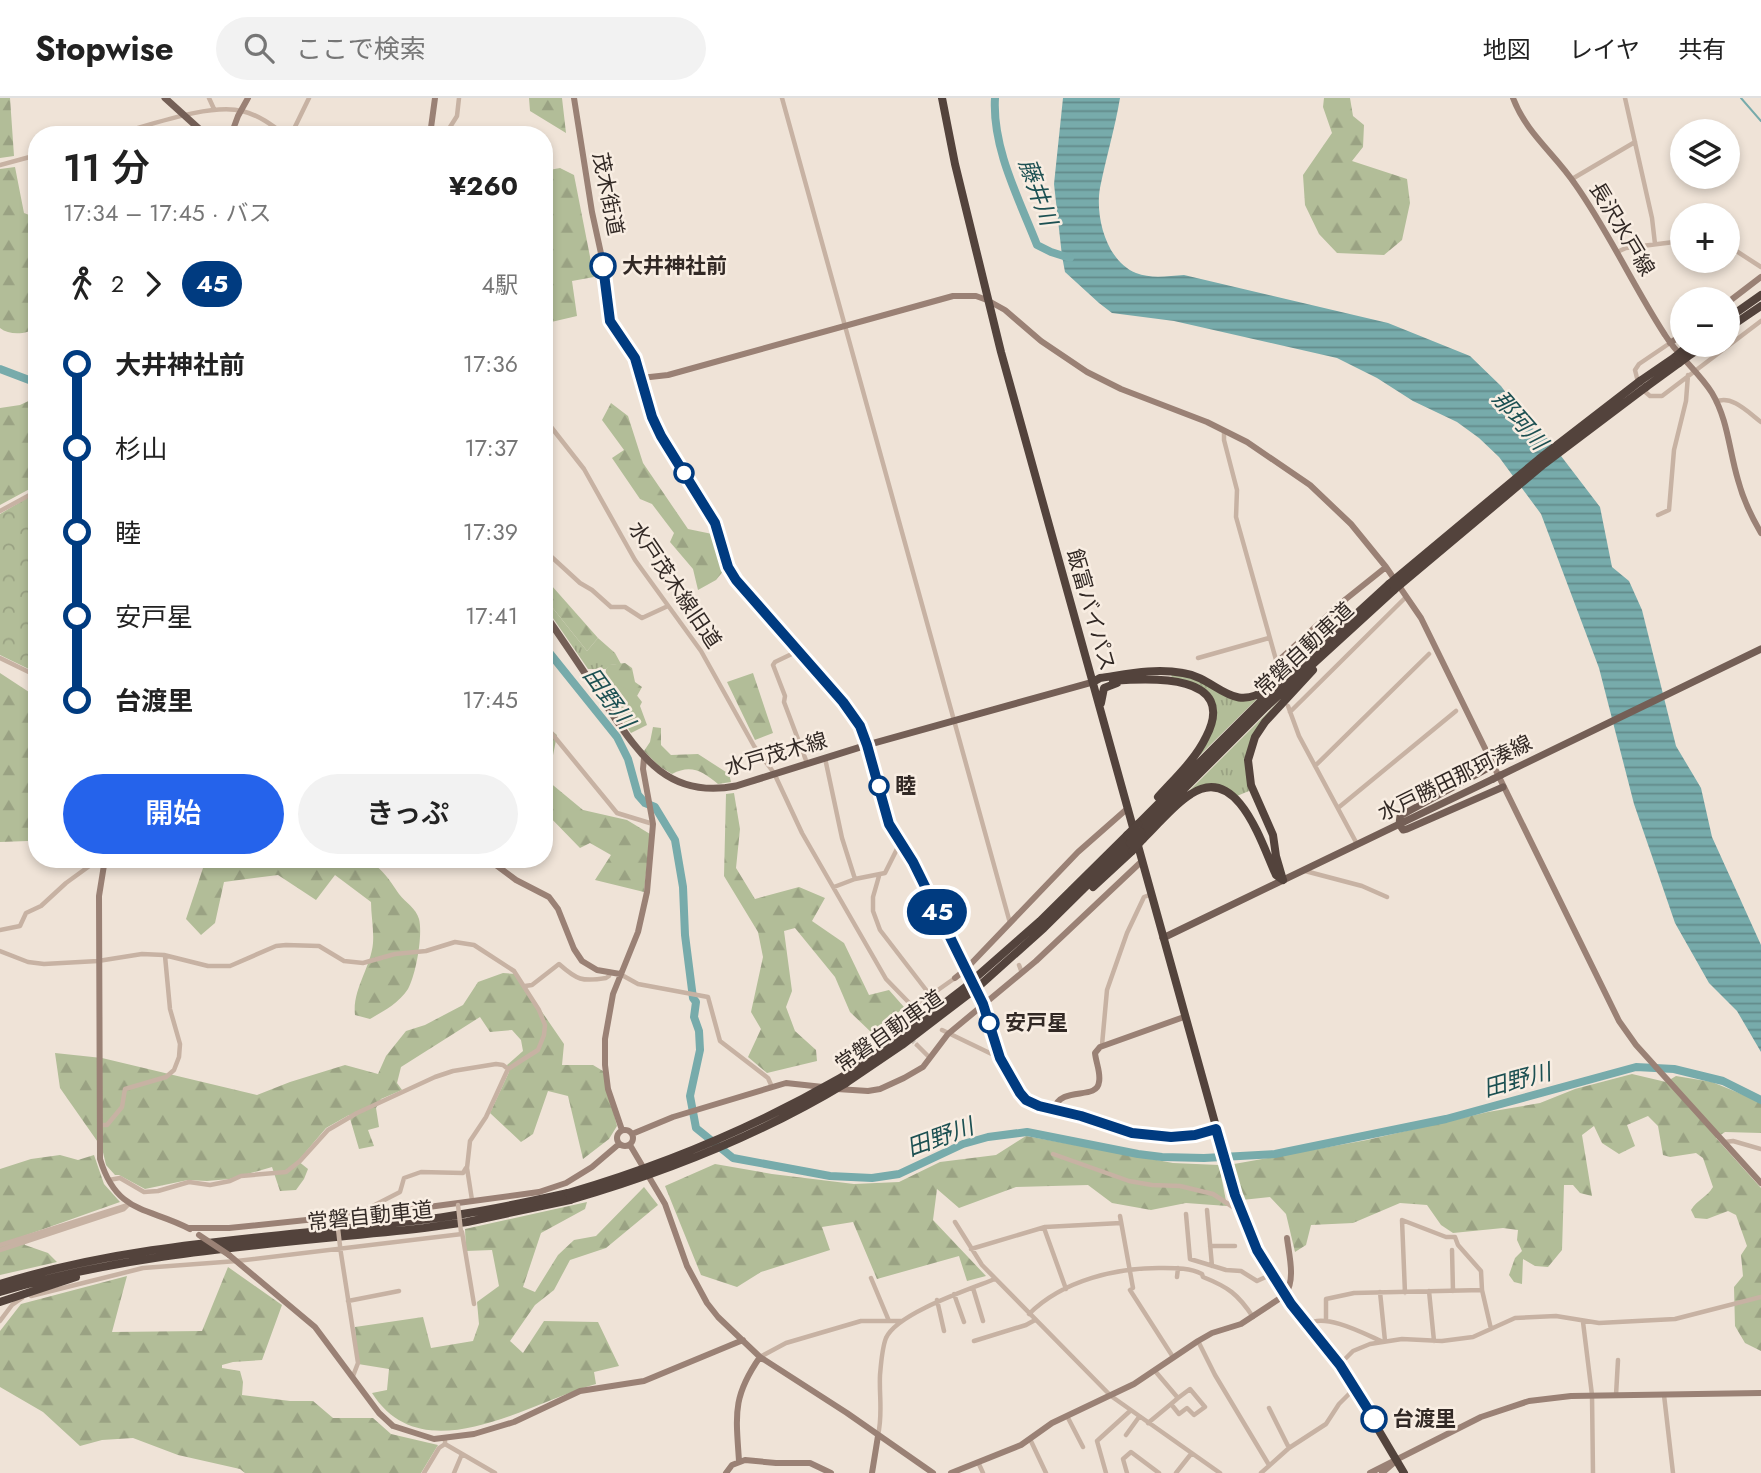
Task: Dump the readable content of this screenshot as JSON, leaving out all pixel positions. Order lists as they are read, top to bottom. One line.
{"streets":{"highway":["飯富バイパス","常磐自動車道"],"main road":["水戸茂木線","水戸勝田那珂湊線"],"street":["茂木街道","長沢水戸線","水戸茂木線旧道"]},"crossings":[["茂木街道","飯富バイパス"],["茂木街道","水戸茂木線"],["水戸茂木線旧道","水戸茂木線"],["飯富バイパス","水戸茂木線"],["飯富バイパス","水戸勝田那珂湊線"]],"water":["藤井川","那珂川","田野川"],"places":["大井神社前","睦","安戸星","台渡里"],"lines":["bus line 45"],"page":{"header":"Stopwise","search":"ここで検索","nav":["地図","レイヤ","共有"],"on_map":"45","map_buttons":["+","−"],"heading":["11 分","17:34 – 17:45 · バス","¥260"],"legs":["2","45","4駅"],"list":[{"name":"大井神社前","value":"17:36"},{"name":"杉山","value":"17:37"},{"name":"睦","value":"17:39"},{"name":"安戸星","value":"17:41"},{"name":"台渡里","value":"17:45"}],"buttons":["開始","きっぷ"]}}
